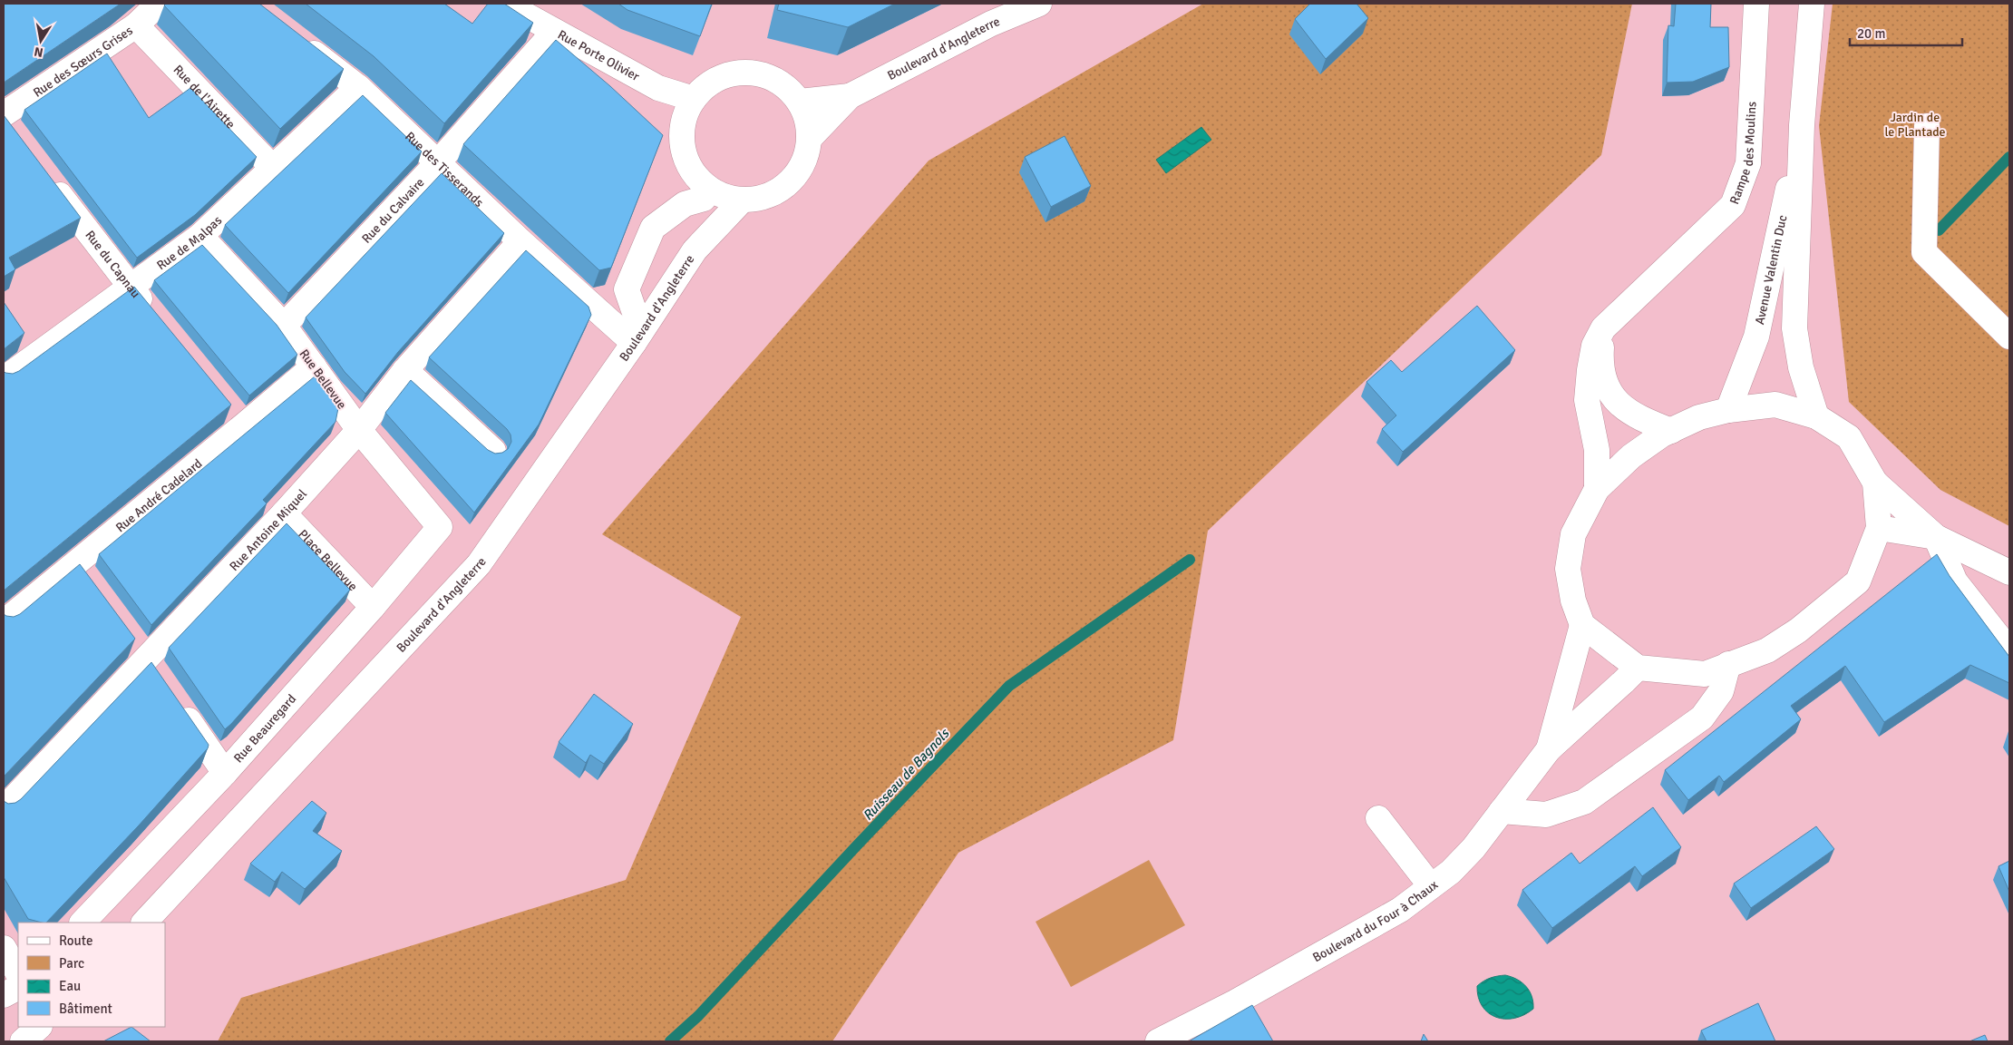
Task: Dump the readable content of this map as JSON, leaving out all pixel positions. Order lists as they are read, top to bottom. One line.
{"streets":{"street":["Boulevard d'Angleterre","Rue Porte Olivier","Rue des Sœurs Grises","Rue de l'Airette","Rampe des Moulins","Rue des Tisserands","Rue du Calvaire","Rue de Malpas","Rue du Capnau","Avenue Valentin Duc","Rue Bellevue","Rue André Cadelard","Rue Antoine Miquel","Place Bellevue","Rue Beauregard","Boulevard du Four à Chaux"]},"crossings":[["Boulevard d'Angleterre","Rue Porte Olivier"],["Boulevard d'Angleterre","Rue des Tisserands"],["Rue Porte Olivier","Rue du Calvaire"],["Rue des Sœurs Grises","Rue de l'Airette"],["Rue de l'Airette","Rue de Malpas"],["Rue des Tisserands","Rue du Calvaire"],["Rue des Tisserands","Rue de Malpas"],["Rue des Tisserands","Rue Antoine Miquel"],["Rue du Calvaire","Rue Bellevue"],["Rue de Malpas","Rue du Capnau"],["Rue de Malpas","Rue Bellevue"],["Rue Bellevue","Rue André Cadelard"],["Rue Bellevue","Rue Antoine Miquel"],["Rue Bellevue","Rue Beauregard"],["Rue Antoine Miquel","Place Bellevue"],["Place Bellevue","Rue Beauregard"]],"water":["Ruisseau de Bagnols"],"parks":["Jardin de le Plantade"],"legend":["Route","Parc","Eau","Bâtiment"],"scale_bar":"20 m","north":"bottom"}
